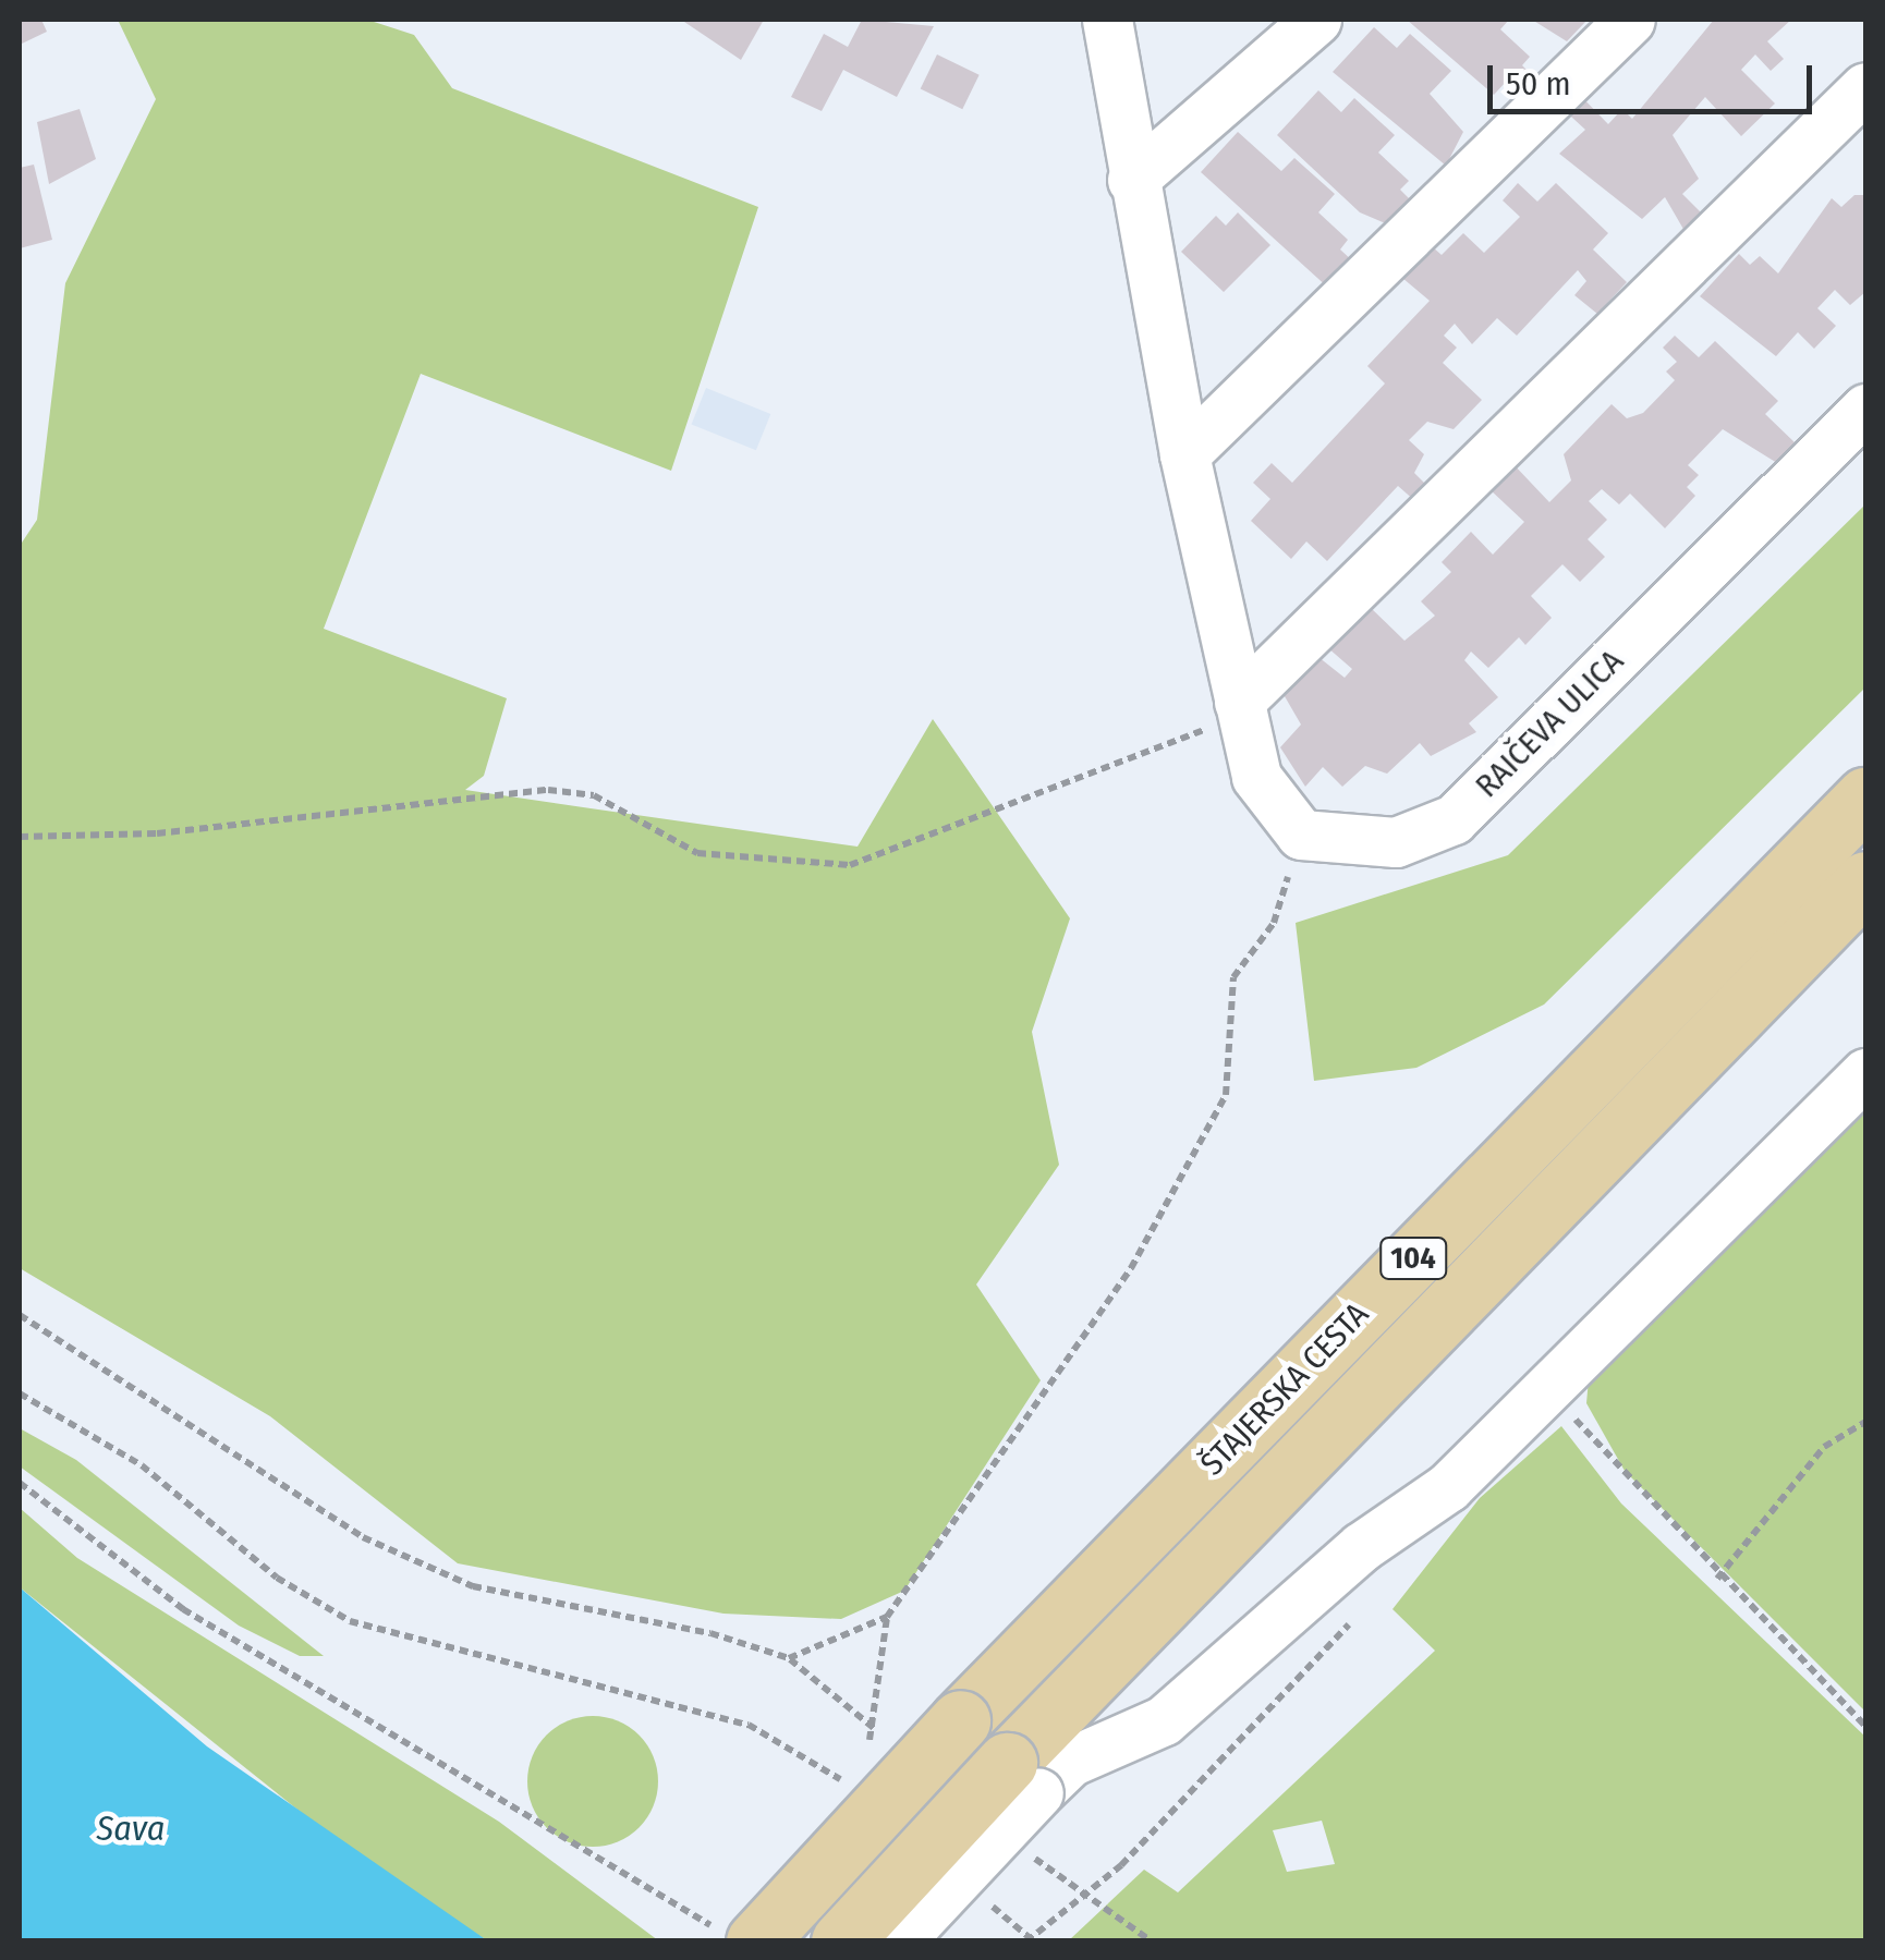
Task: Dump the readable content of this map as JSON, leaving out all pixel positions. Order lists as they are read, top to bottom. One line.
{"streets":{"main road":["104","ŠTAJERSKA CESTA"],"street":["RAIČEVA ULICA"]},"water":["Sava"],"scale_bar":"50 m"}
